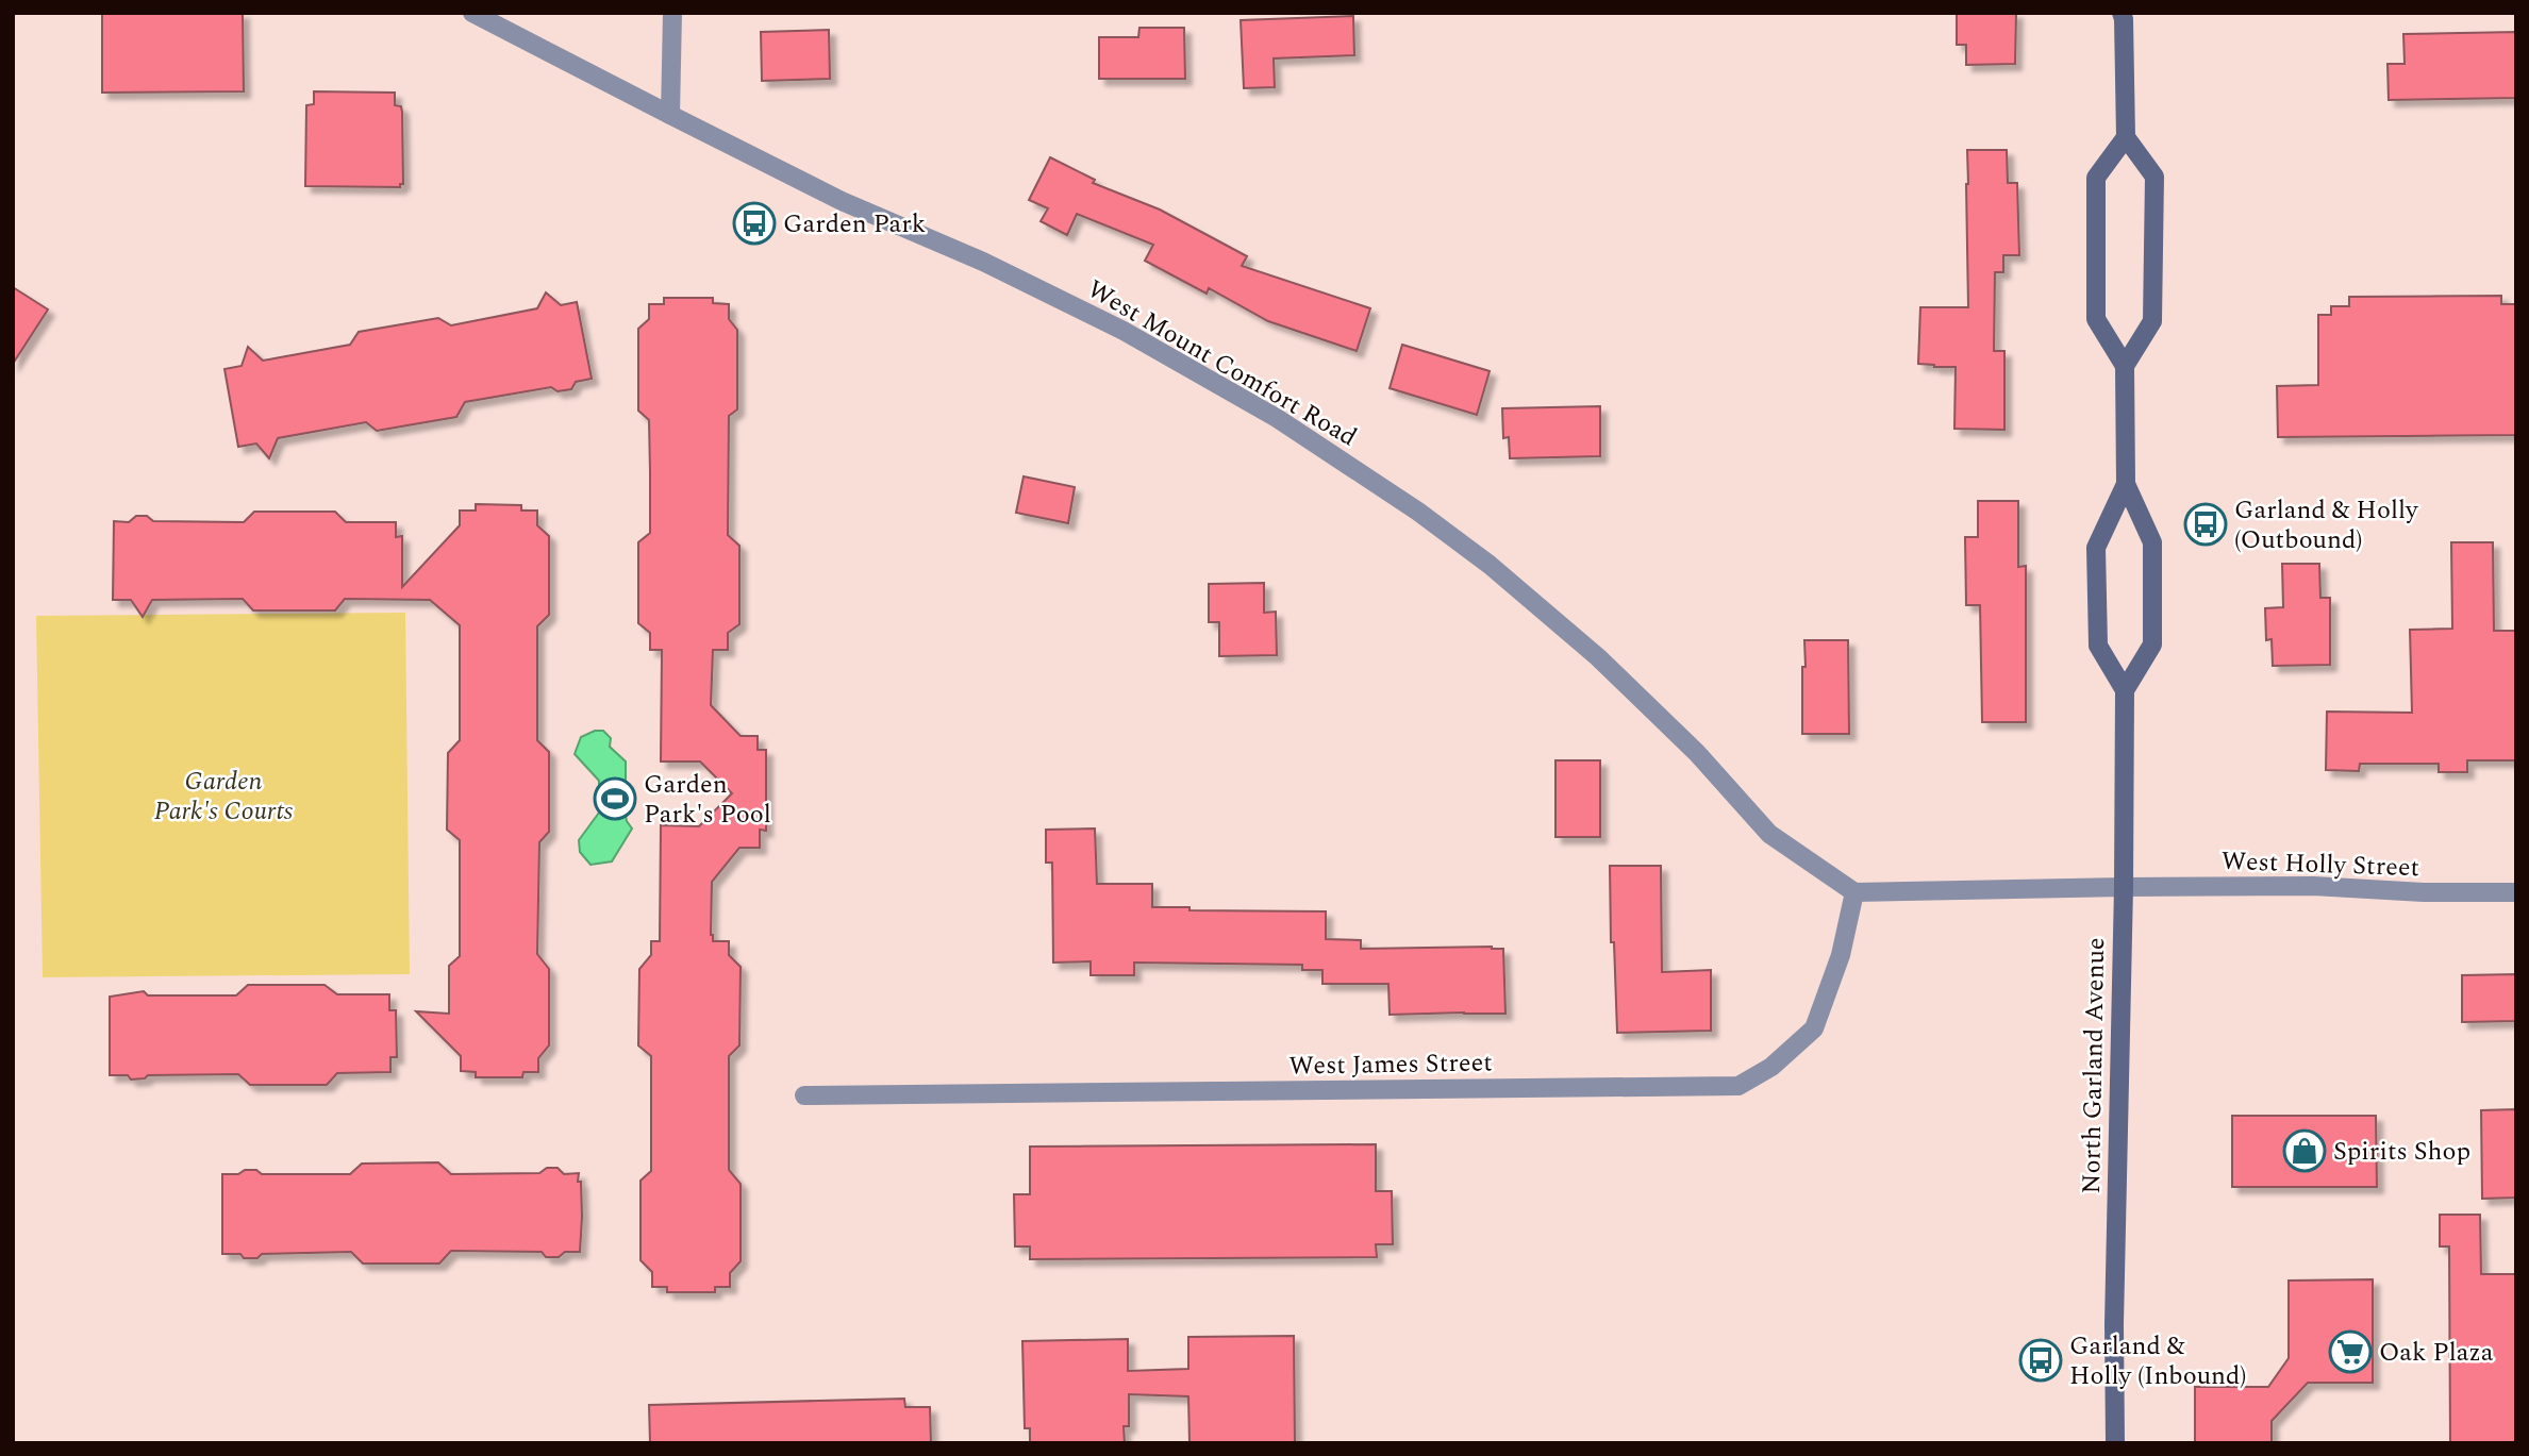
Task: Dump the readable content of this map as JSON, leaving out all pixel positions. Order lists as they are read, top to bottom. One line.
{"streets":{"main road":["North Garland Avenue"],"street":["West Mount Comfort Road","West Holly Street","West James Street"]},"crossings":[["West Mount Comfort Road","West James Street"],["West Holly Street","North Garland Avenue"]],"parks":["Garden Park's Courts"],"places":{"bus stop":["Garden Park","Garland & Holly (Outbound)","Garland & Holly (Inbound)"],"sports":["Garden Park's Pool"],"shop":["Spirits Shop"],"supermarket":["Oak Plaza"]}}
